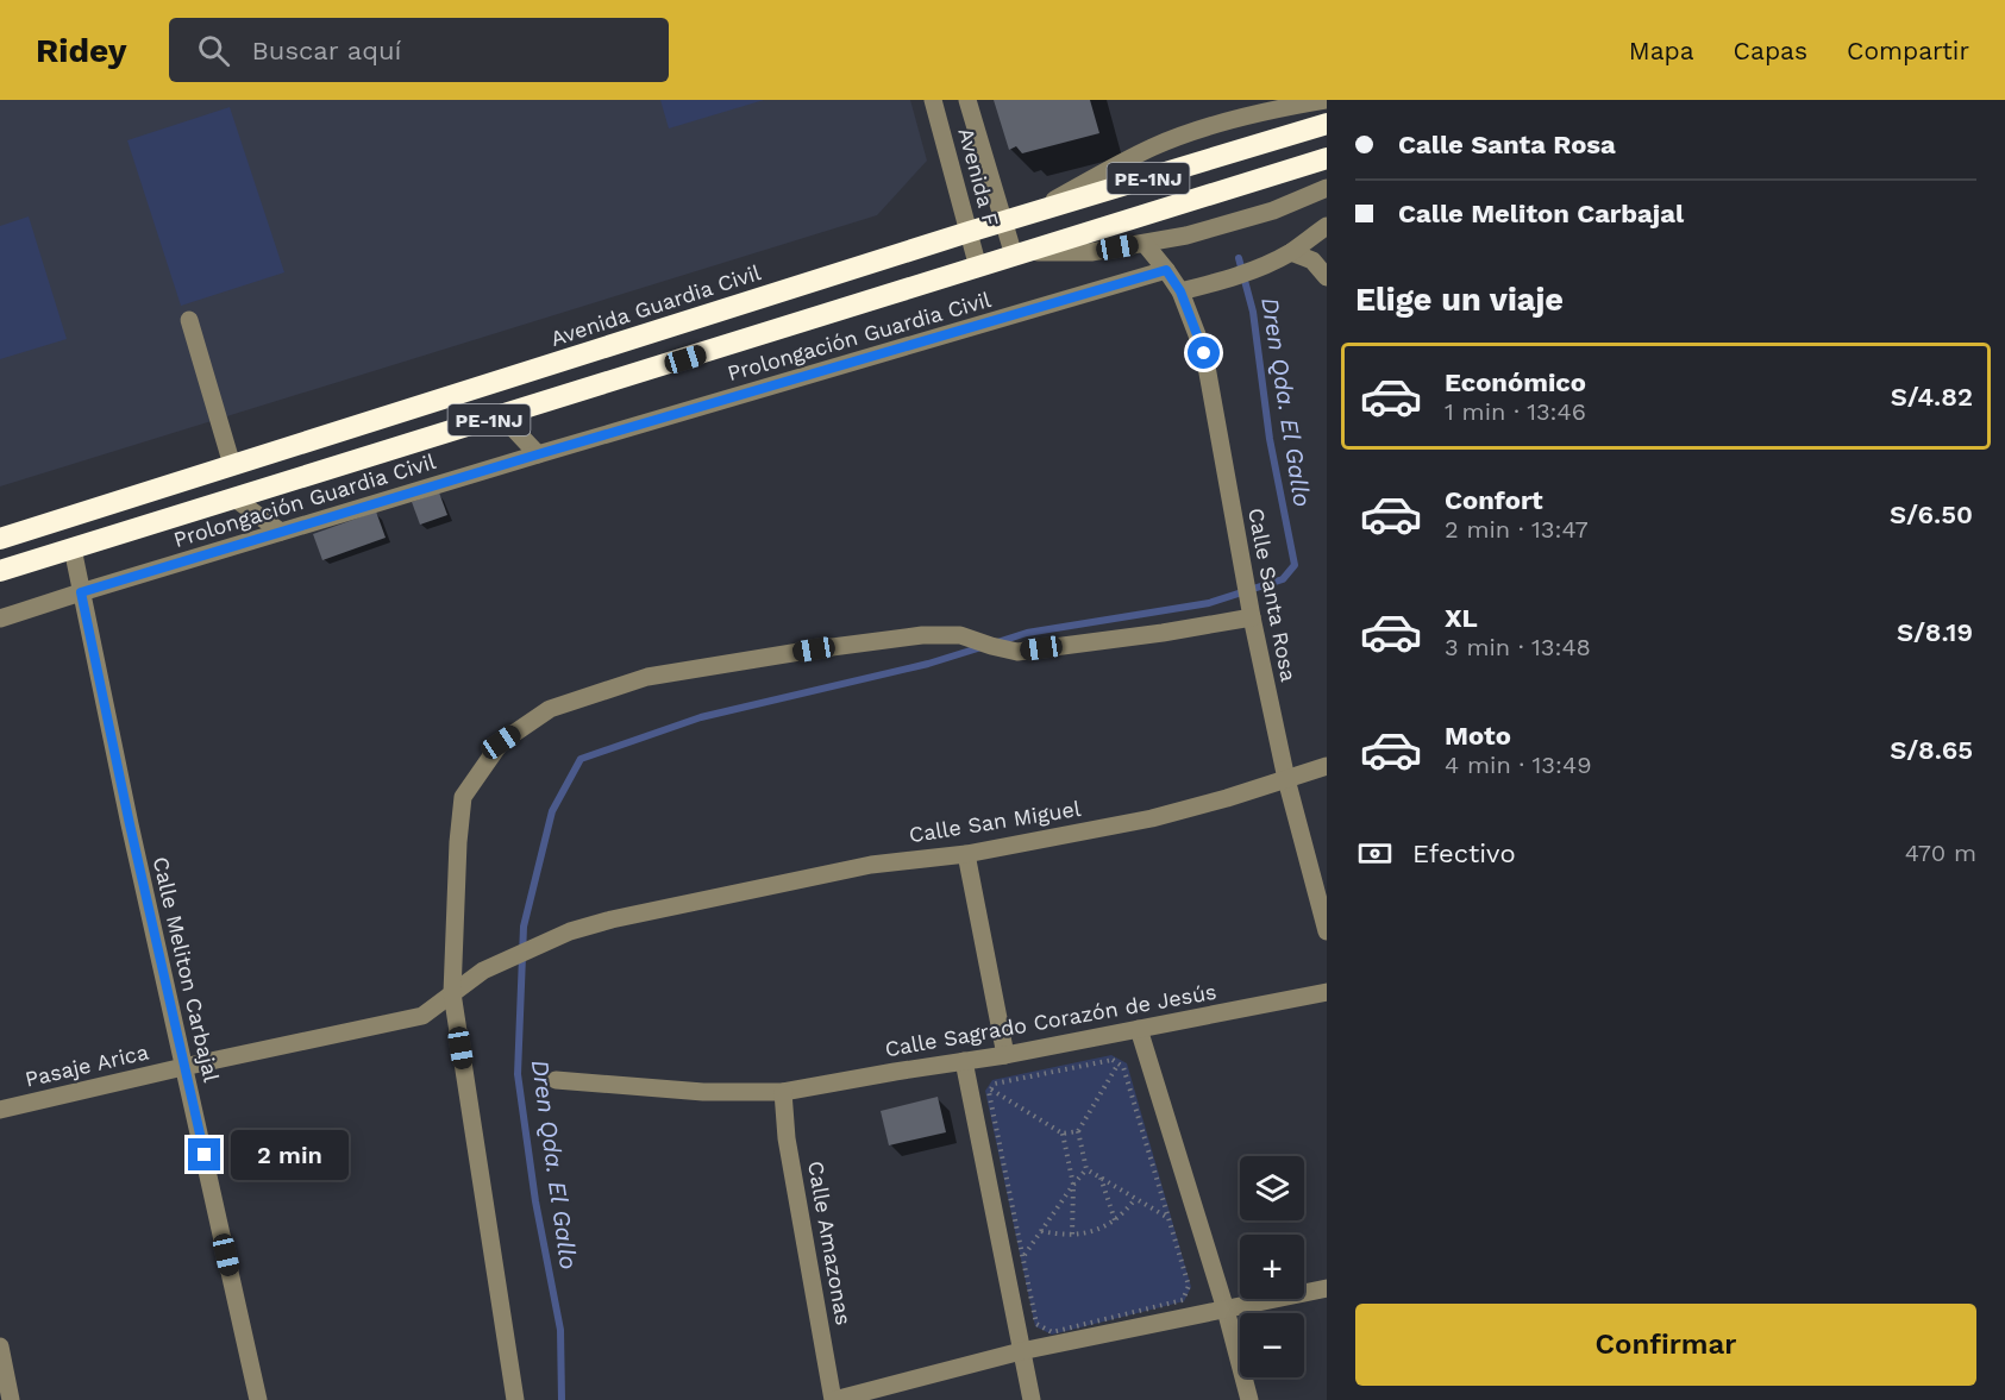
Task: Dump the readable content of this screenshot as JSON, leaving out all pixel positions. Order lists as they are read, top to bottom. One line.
{"streets":{"highway":["PE-1NJ","Avenida Guardia Civil"],"street":["Avenida F","Prolongación Guardia Civil","Calle Santa Rosa","Calle San Miguel","Calle Meliton Carbajal","Calle Sagrado Corazón de Jesús","Pasaje Arica","Calle Amazonas"]},"crossings":[["Avenida F","PE-1NJ"],["Avenida F","Avenida Guardia Civil"],["PE-1NJ","Calle Meliton Carbajal"],["Prolongación Guardia Civil","Calle Santa Rosa"],["Prolongación Guardia Civil","Calle Meliton Carbajal"],["Calle Santa Rosa","Calle San Miguel"],["Calle San Miguel","Pasaje Arica"],["Calle Meliton Carbajal","Pasaje Arica"],["Calle Sagrado Corazón de Jesús","Calle Amazonas"]],"water":["Dren Qda. El Gallo"],"page":{"header":"Ridey","search":"Buscar aquí","nav":["Mapa","Capas","Compartir"],"banner":["Calle Santa Rosa","Calle Meliton Carbajal"],"heading":"Elige un viaje","list":[{"name":"Económico","note":"1 min · 13:46","value":"S/4.82"},{"name":"Confort","note":"2 min · 13:47","value":"S/6.50"},{"name":"XL","note":"3 min · 13:48","value":"S/8.19"},{"name":"Moto","note":"4 min · 13:49","value":"S/8.65"}],"pay":["Efectivo","470 m"],"bubble":"2 min","map_buttons":["+","−"],"buttons":"Confirmar"}}
